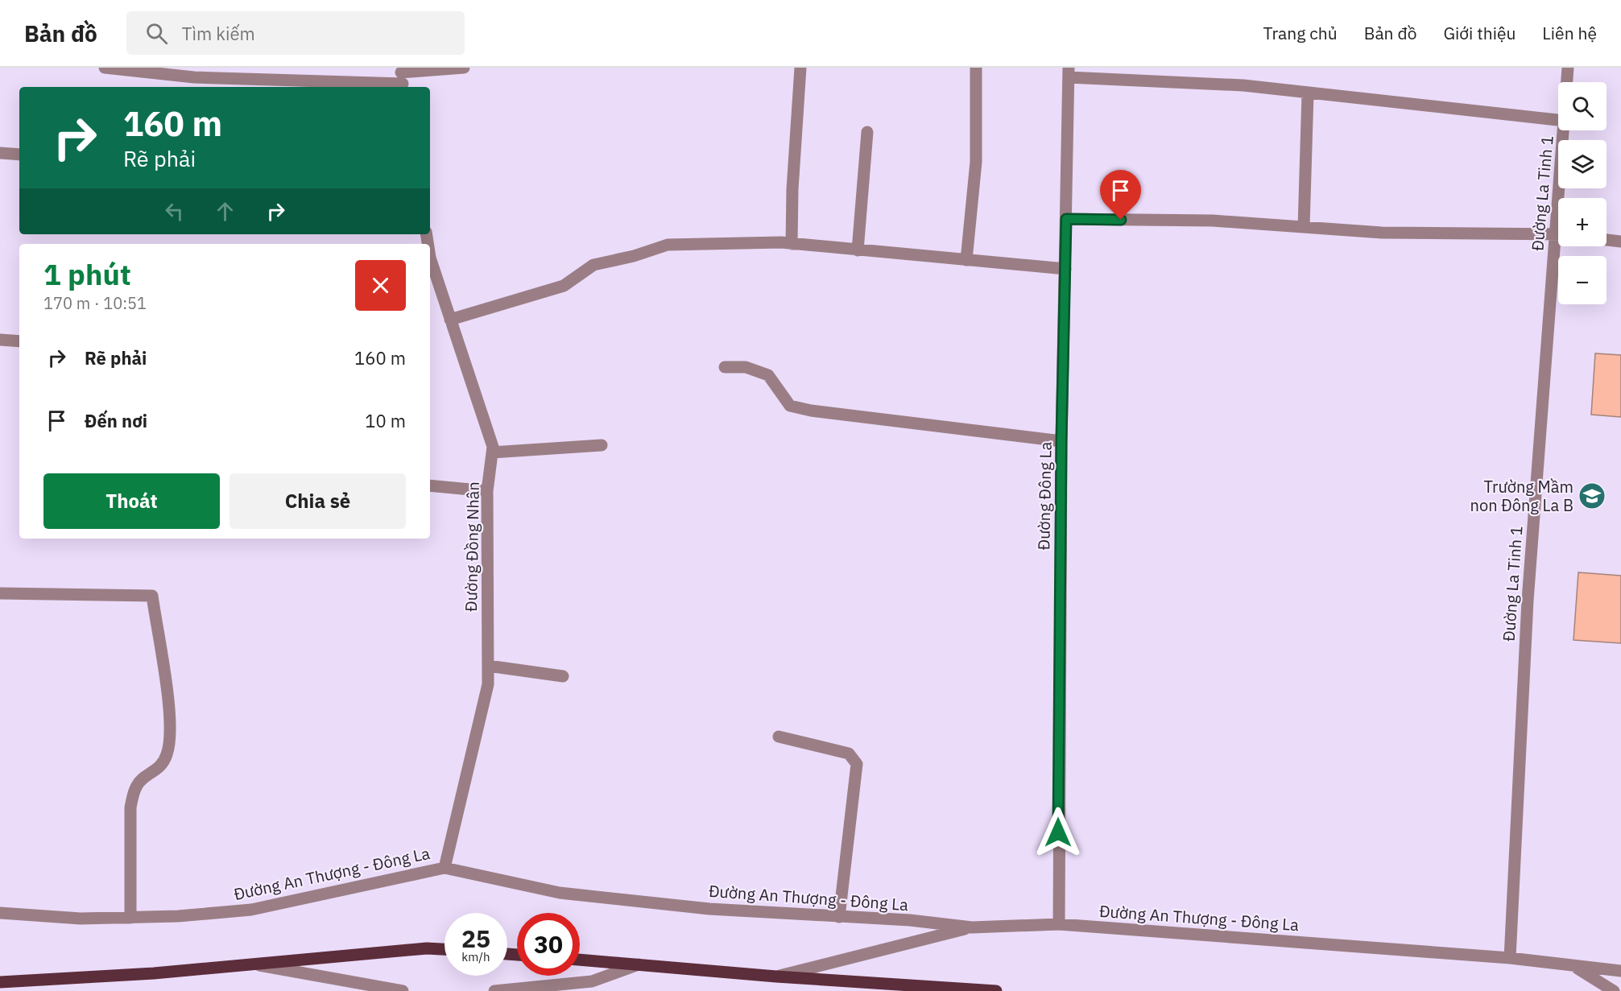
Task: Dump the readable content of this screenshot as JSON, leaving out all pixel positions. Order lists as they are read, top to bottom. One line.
{"streets":{"street":["Đường La Tinh 1","Đường Đông La","Đường Đồng Nhân","Đường An Thượng - Đông La"]},"crossings":[["Đường La Tinh 1","Đường An Thượng - Đông La"],["Đường Đông La","Đường An Thượng - Đông La"],["Đường Đồng Nhân","Đường An Thượng - Đông La"]],"places":{"school or university":["Trường Mầm non Đông La B"]},"page":{"header":"Bản đồ","search":"Tìm kiếm","nav":["Trang chủ","Bản đồ","Giới thiệu","Liên hệ"],"map_buttons":["+","−"],"turn":["160 m","Rẽ phải"],"heading":["1 phút","170 m · 10:51"],"list":[{"name":"Rẽ phải","value":"160 m"},{"name":"Đến nơi","value":"10 m"}],"buttons":["Thoát","Chia sẻ"],"speed":"25 km/h","limit":"30"}}
